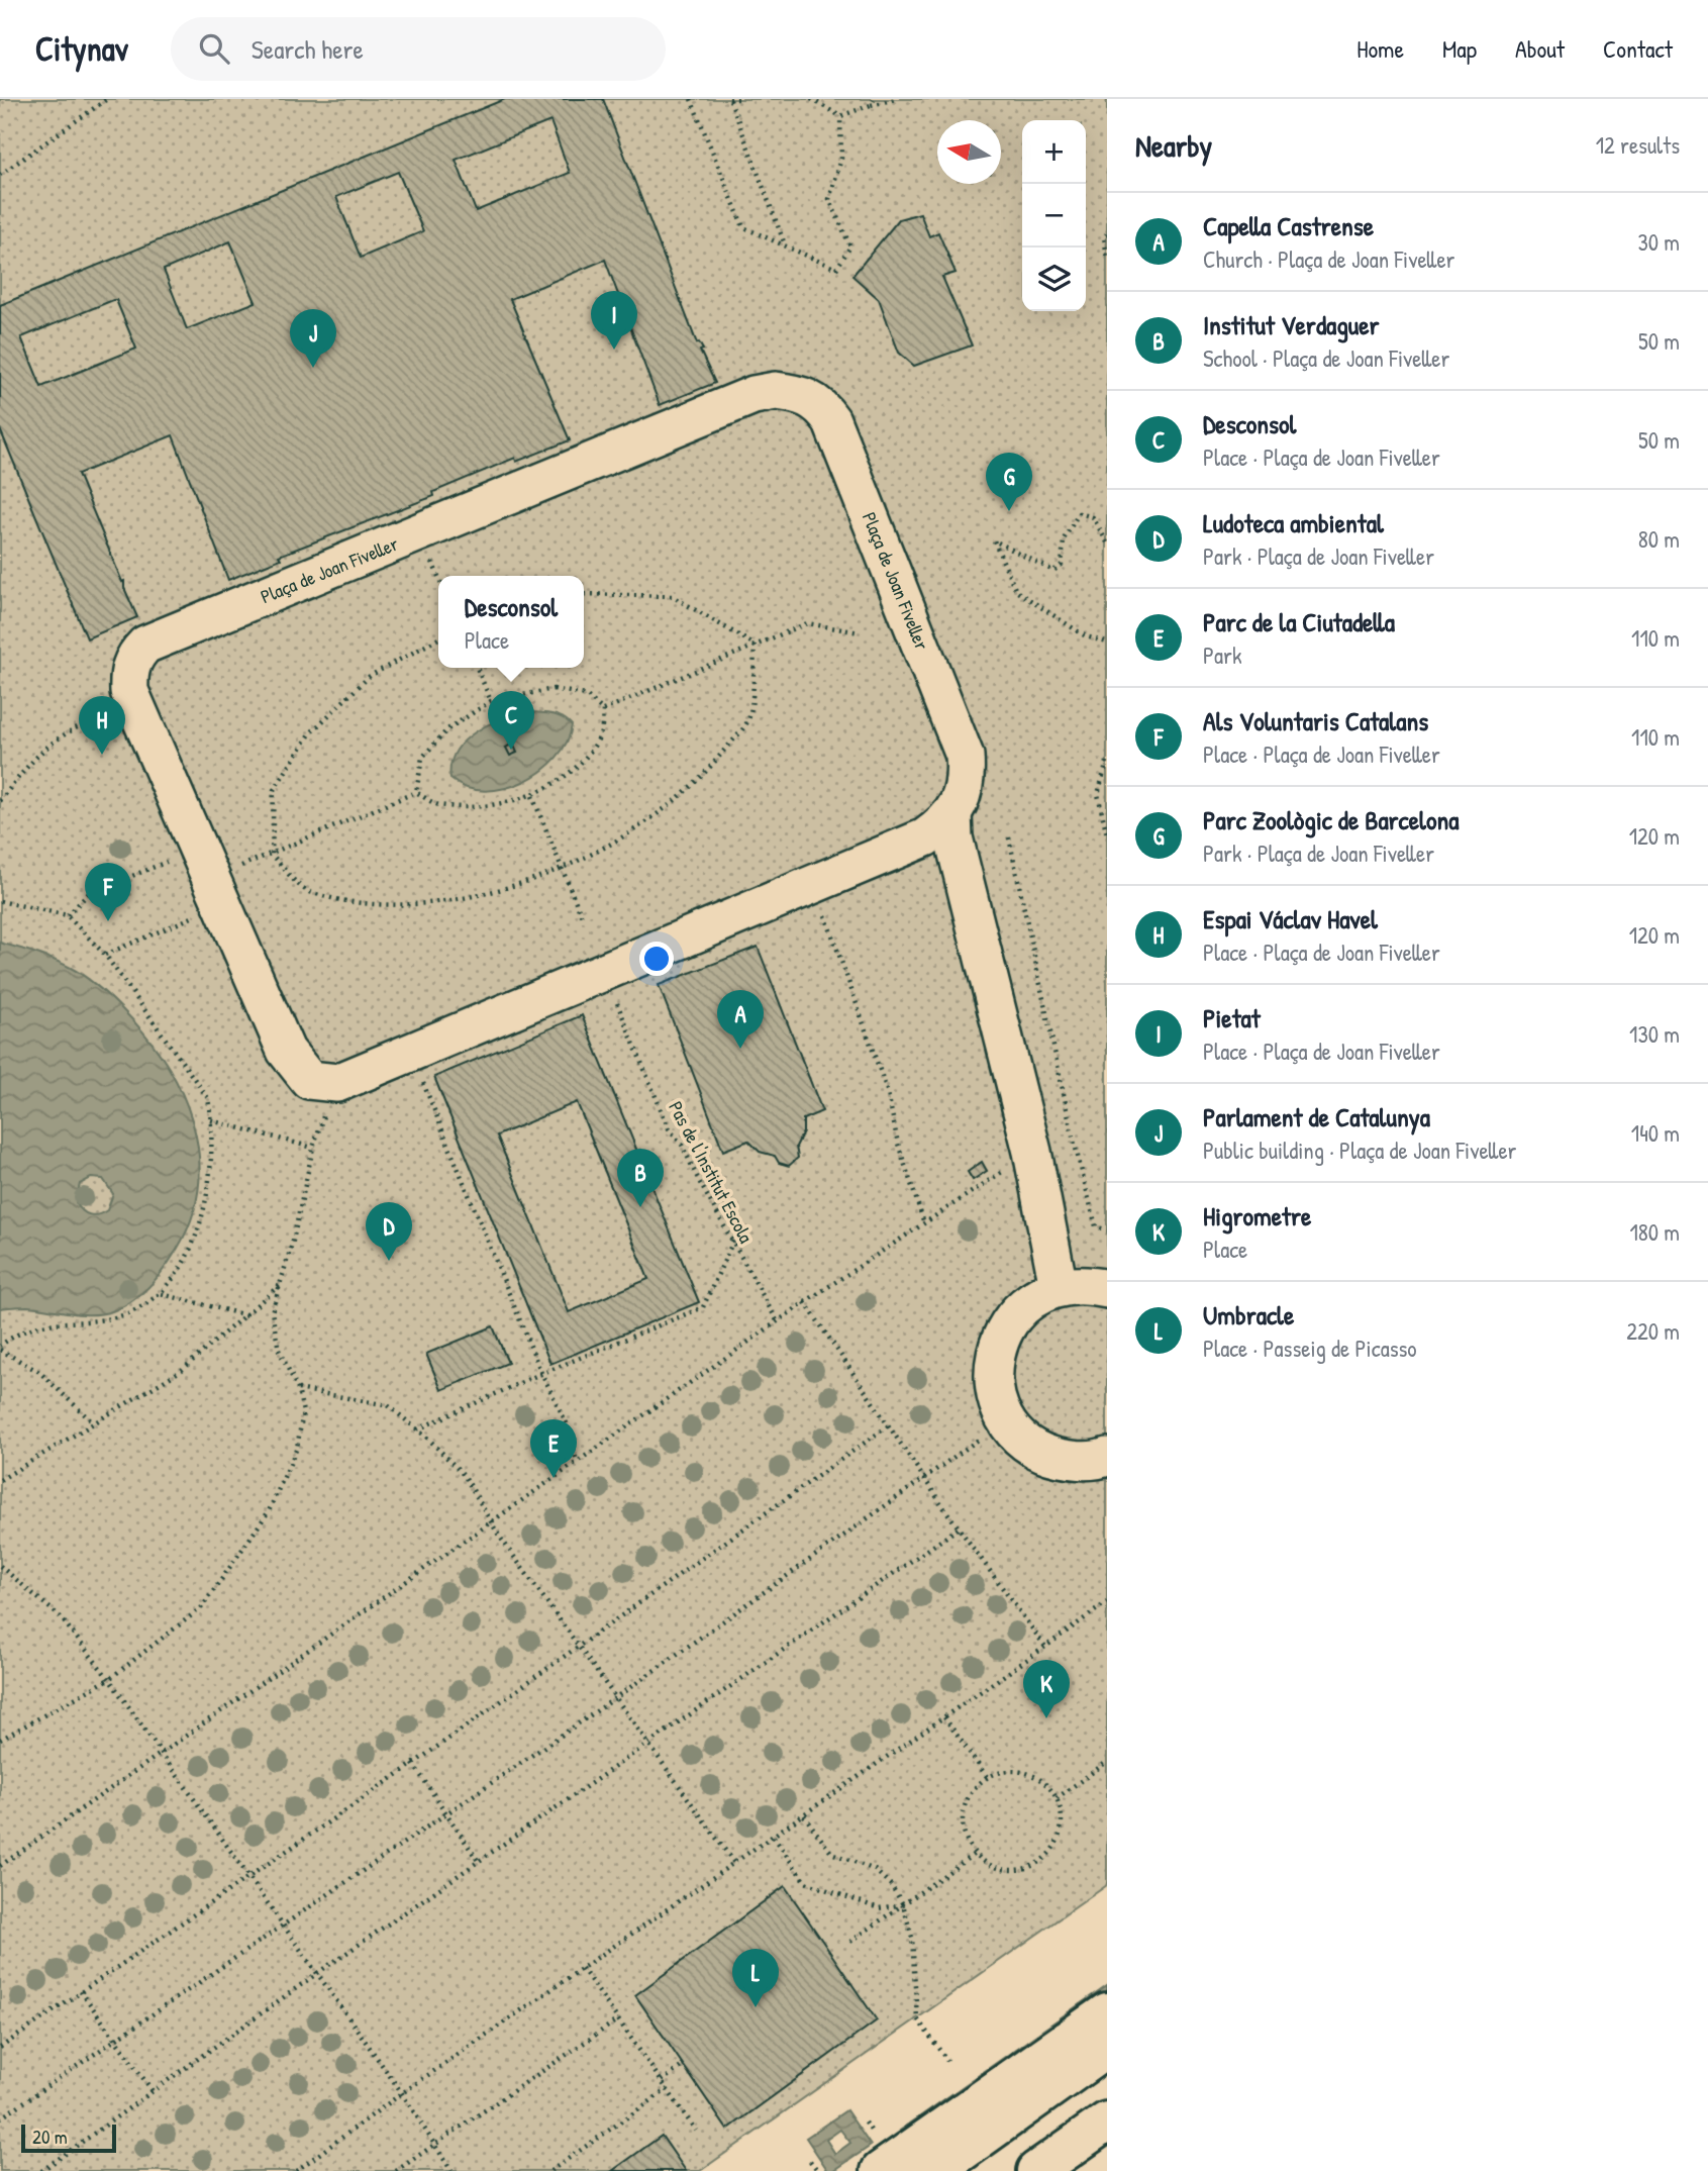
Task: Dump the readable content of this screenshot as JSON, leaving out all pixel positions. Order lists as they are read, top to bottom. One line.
{"streets":{"street":["Plaça de Joan Fiveller"],"path":["Pas de l'Institut Escola"]},"scale_bar":"20 m","north":"left","page":{"header":"Citynav","search":"Search here","nav":["Home","Map","About","Contact"],"heading":["Nearby","12 results"],"map_buttons":["+","−"],"list":[{"mark":"A","name":"Capella Castrense","note":"Church · Plaça de Joan Fiveller","value":"30 m"},{"mark":"B","name":"Institut Verdaguer","note":"School · Plaça de Joan Fiveller","value":"50 m"},{"mark":"C","name":"Desconsol","note":"Place · Plaça de Joan Fiveller","value":"50 m"},{"mark":"D","name":"Ludoteca ambiental","note":"Park · Plaça de Joan Fiveller","value":"80 m"},{"mark":"E","name":"Parc de la Ciutadella","note":"Park","value":"110 m"},{"mark":"F","name":"Als Voluntaris Catalans","note":"Place · Plaça de Joan Fiveller","value":"110 m"},{"mark":"G","name":"Parc Zoològic de Barcelona","note":"Park · Plaça de Joan Fiveller","value":"120 m"},{"mark":"H","name":"Espai Václav Havel","note":"Place · Plaça de Joan Fiveller","value":"120 m"},{"mark":"I","name":"Pietat","note":"Place · Plaça de Joan Fiveller","value":"130 m"},{"mark":"J","name":"Parlament de Catalunya","note":"Public building · Plaça de Joan Fiveller","value":"140 m"},{"mark":"K","name":"Higrometre","note":"Place","value":"180 m"},{"mark":"L","name":"Umbracle","note":"Place · Passeig de Picasso","value":"220 m"}],"pins":["I","J","G","C","H","F","A","B","D","E","K","L"],"popup":["Desconsol","Place"],"scale":"20 m"}}
